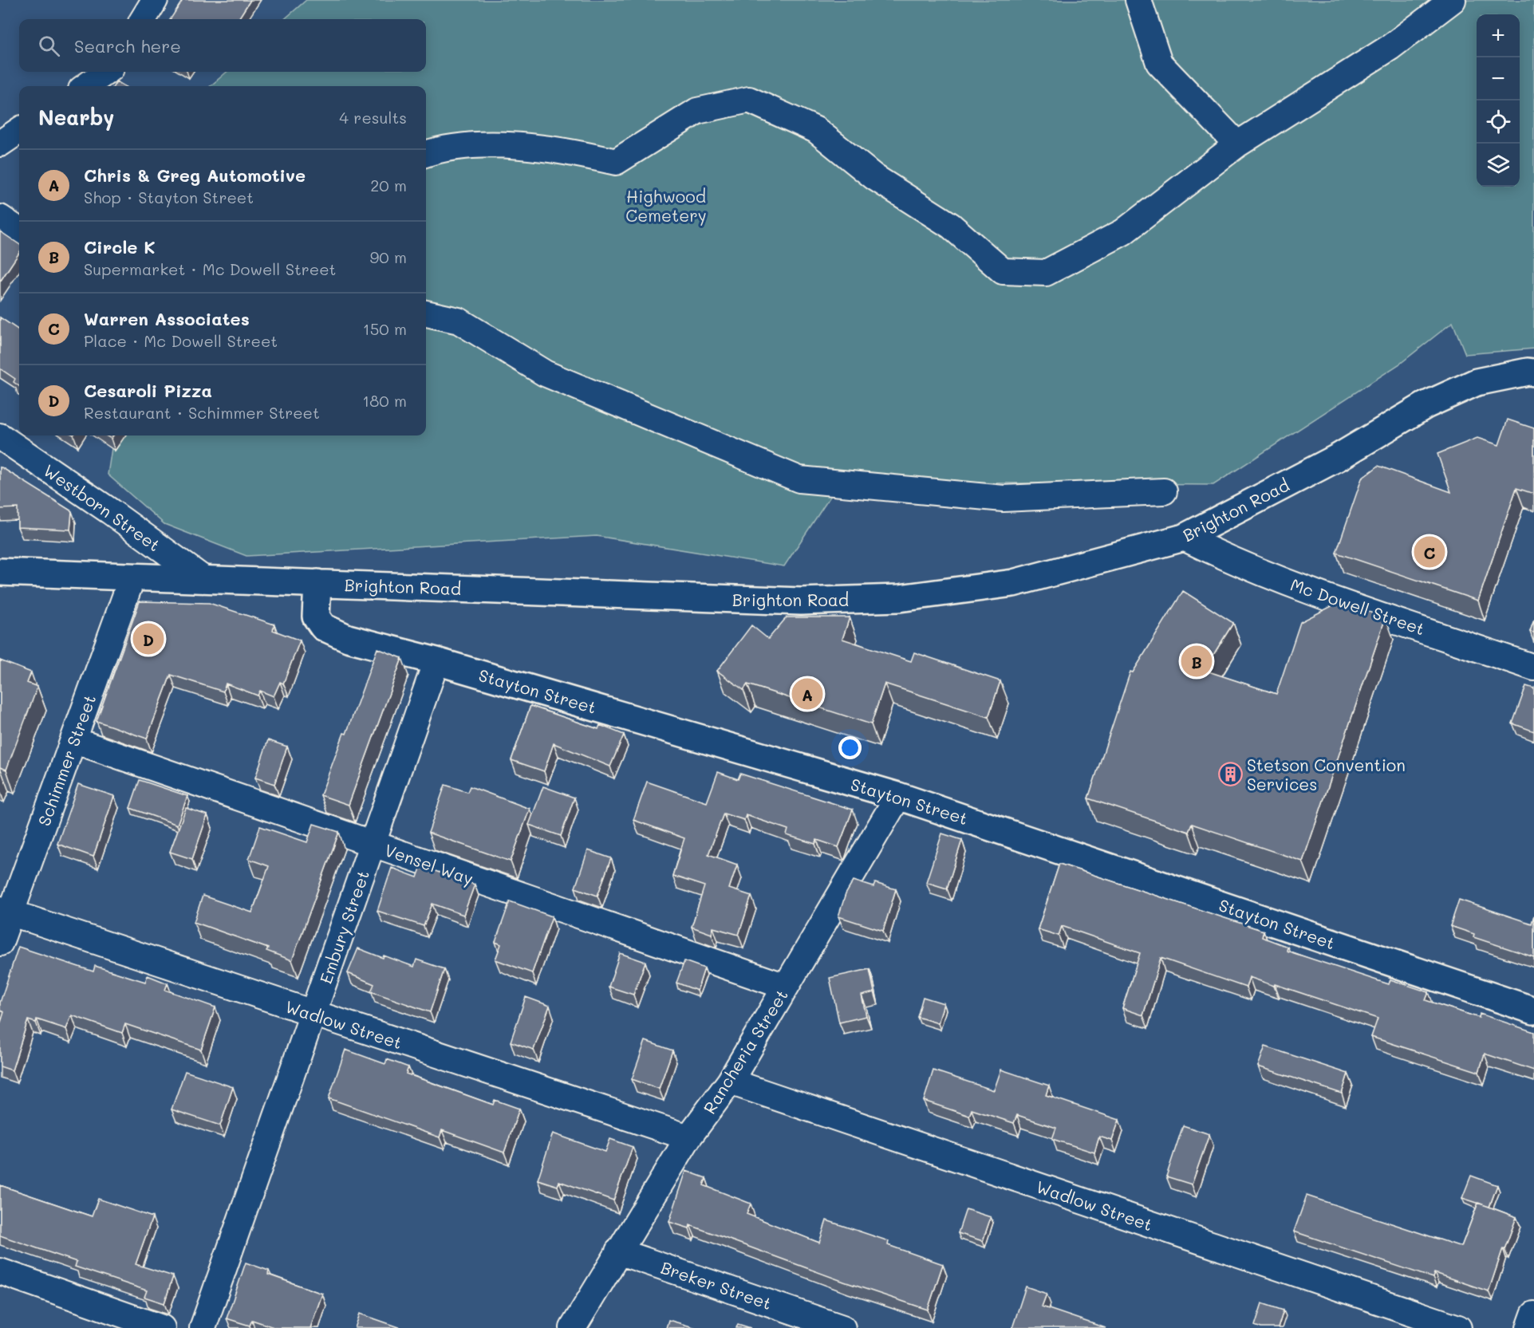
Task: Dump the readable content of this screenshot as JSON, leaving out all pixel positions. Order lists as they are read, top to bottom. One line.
{"streets":{"street":["Westborn Street","Brighton Road","Mc Dowell Street","Stayton Street","Schimmer Street","Vensel Way","Embury Street","Wadlow Street","Rancheria Street","Breker Street"]},"crossings":[["Westborn Street","Brighton Road"],["Brighton Road","Mc Dowell Street"],["Brighton Road","Stayton Street"],["Brighton Road","Schimmer Street"],["Stayton Street","Embury Street"],["Stayton Street","Rancheria Street"],["Schimmer Street","Vensel Way"],["Schimmer Street","Wadlow Street"],["Vensel Way","Embury Street"],["Vensel Way","Rancheria Street"],["Embury Street","Wadlow Street"],["Wadlow Street","Rancheria Street"],["Rancheria Street","Breker Street"]],"parks":["Highwood Cemetery"],"places":{"building":["Stetson Convention Services"]},"page":{"map_buttons":["+","−"],"search":"Search here","heading":["Nearby","4 results"],"list":[{"mark":"A","name":"Chris & Greg Automotive","note":"Shop · Stayton Street","value":"20 m"},{"mark":"B","name":"Circle K","note":"Supermarket · Mc Dowell Street","value":"90 m"},{"mark":"C","name":"Warren Associates","note":"Place · Mc Dowell Street","value":"150 m"},{"mark":"D","name":"Cesaroli Pizza","note":"Restaurant · Schimmer Street","value":"180 m"}],"pins":["C","D","B","A"]}}
